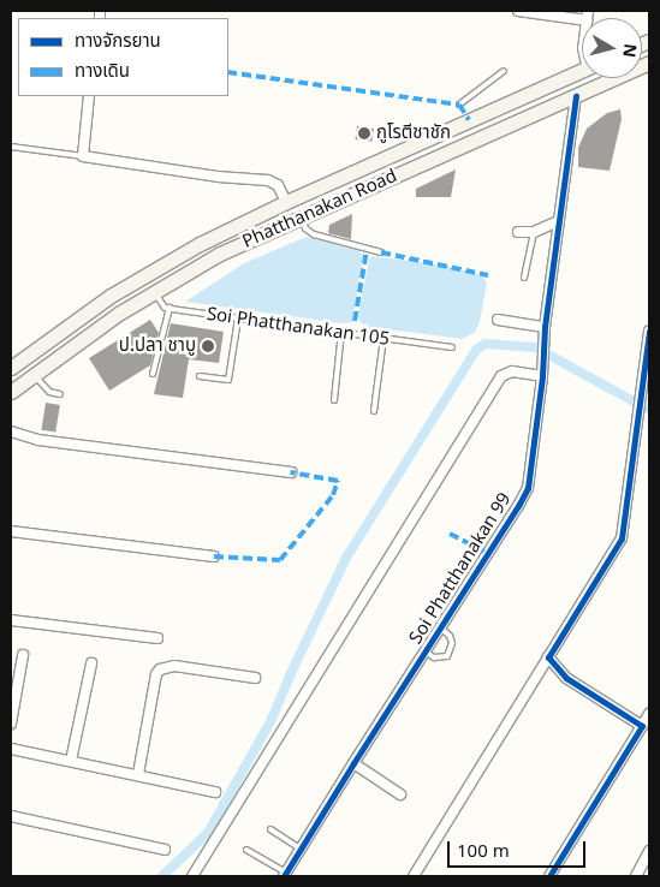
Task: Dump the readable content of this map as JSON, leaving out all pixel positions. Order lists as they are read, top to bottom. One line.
{"streets":{"main road":["Phatthanakan Road"],"street":["Soi Phatthanakan 99"],"lane":["Soi Phatthanakan 105"]},"crossings":[["Phatthanakan Road","Soi Phatthanakan 99"]],"places":["กูโรตีชาชัก","ป.ปลา ชาบู"],"legend":["ทางจักรยาน","ทางเดิน"],"scale_bar":"100 m","north":"right"}
